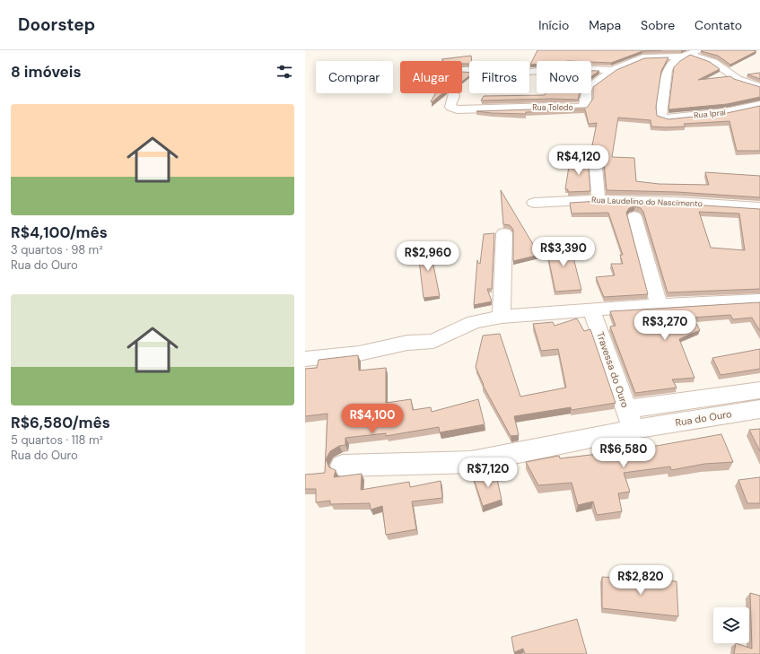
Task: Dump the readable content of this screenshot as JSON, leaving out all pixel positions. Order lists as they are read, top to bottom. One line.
{"streets":{"street":["Rua Toledo","Rua Ipraí","Rua Laudelino do Nascimento","Travessa do Ouro","Rua do Ouro"]},"crossings":[["Rua Toledo","Rua Ipraí"],["Travessa do Ouro","Rua do Ouro"]],"page":{"header":"Doorstep","nav":["Início","Mapa","Sobre","Contato"],"heading":"8 imóveis","chip":["Comprar","Alugar","Filtros","Novo"],"list":[{"name":"R$4,100/mês","note":"3 quartos · 98 m² · Rua do Ouro"},{"name":"R$6,580/mês","note":"5 quartos · 118 m² · Rua do Ouro"}],"price":["R$4,120","R$3,390","R$2,960","R$3,270","R$4,100","R$6,580","R$7,120","R$2,820"]}}
